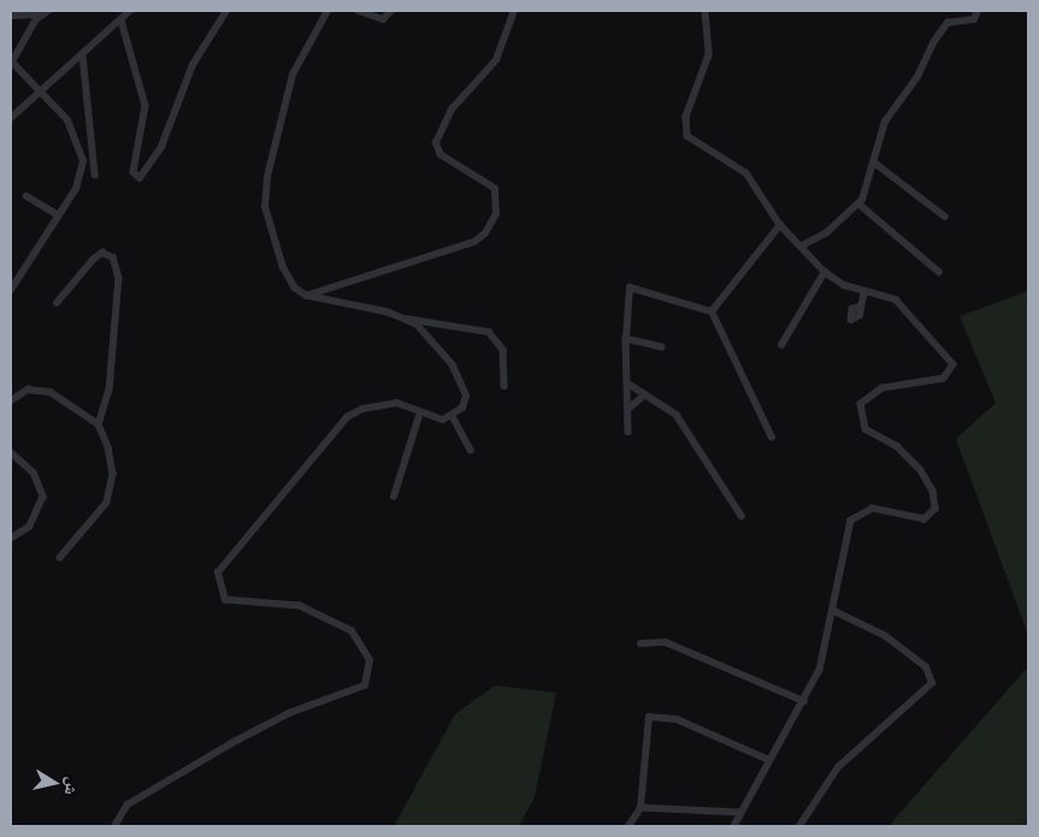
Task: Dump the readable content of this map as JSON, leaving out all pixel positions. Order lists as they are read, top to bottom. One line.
{"north":"right"}
